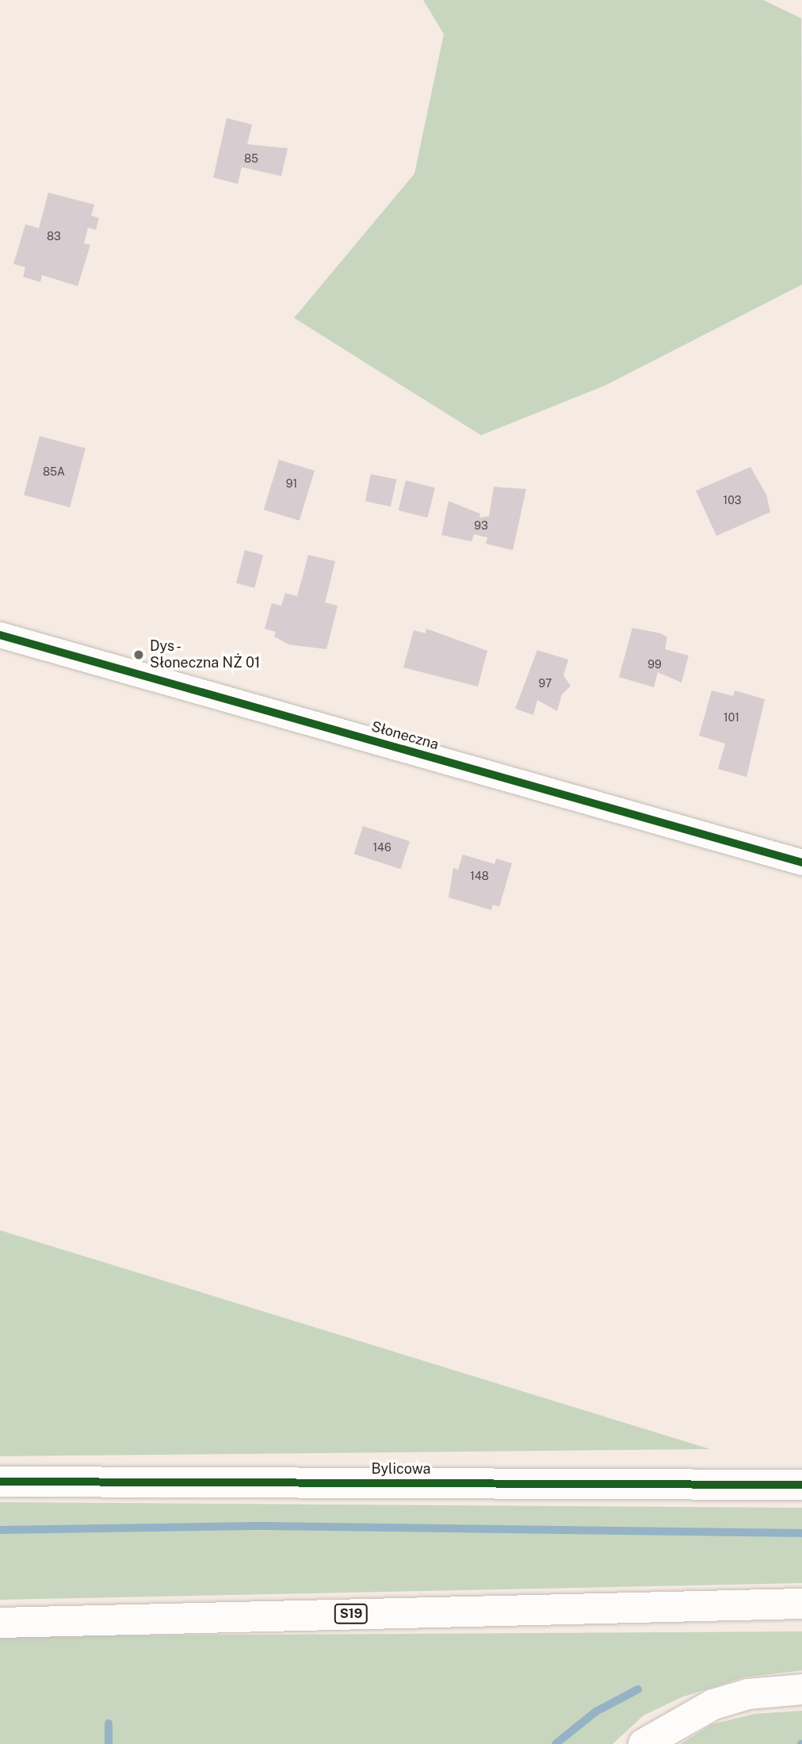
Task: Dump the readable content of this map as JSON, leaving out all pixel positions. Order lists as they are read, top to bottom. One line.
{"streets":{"main road":["Bylicowa","S19"],"street":["Słoneczna"]},"places":["Dys - Słoneczna NŻ 01"],"house_numbers":["85","83","85A","91","103","93","99","97","101","146","148"]}
